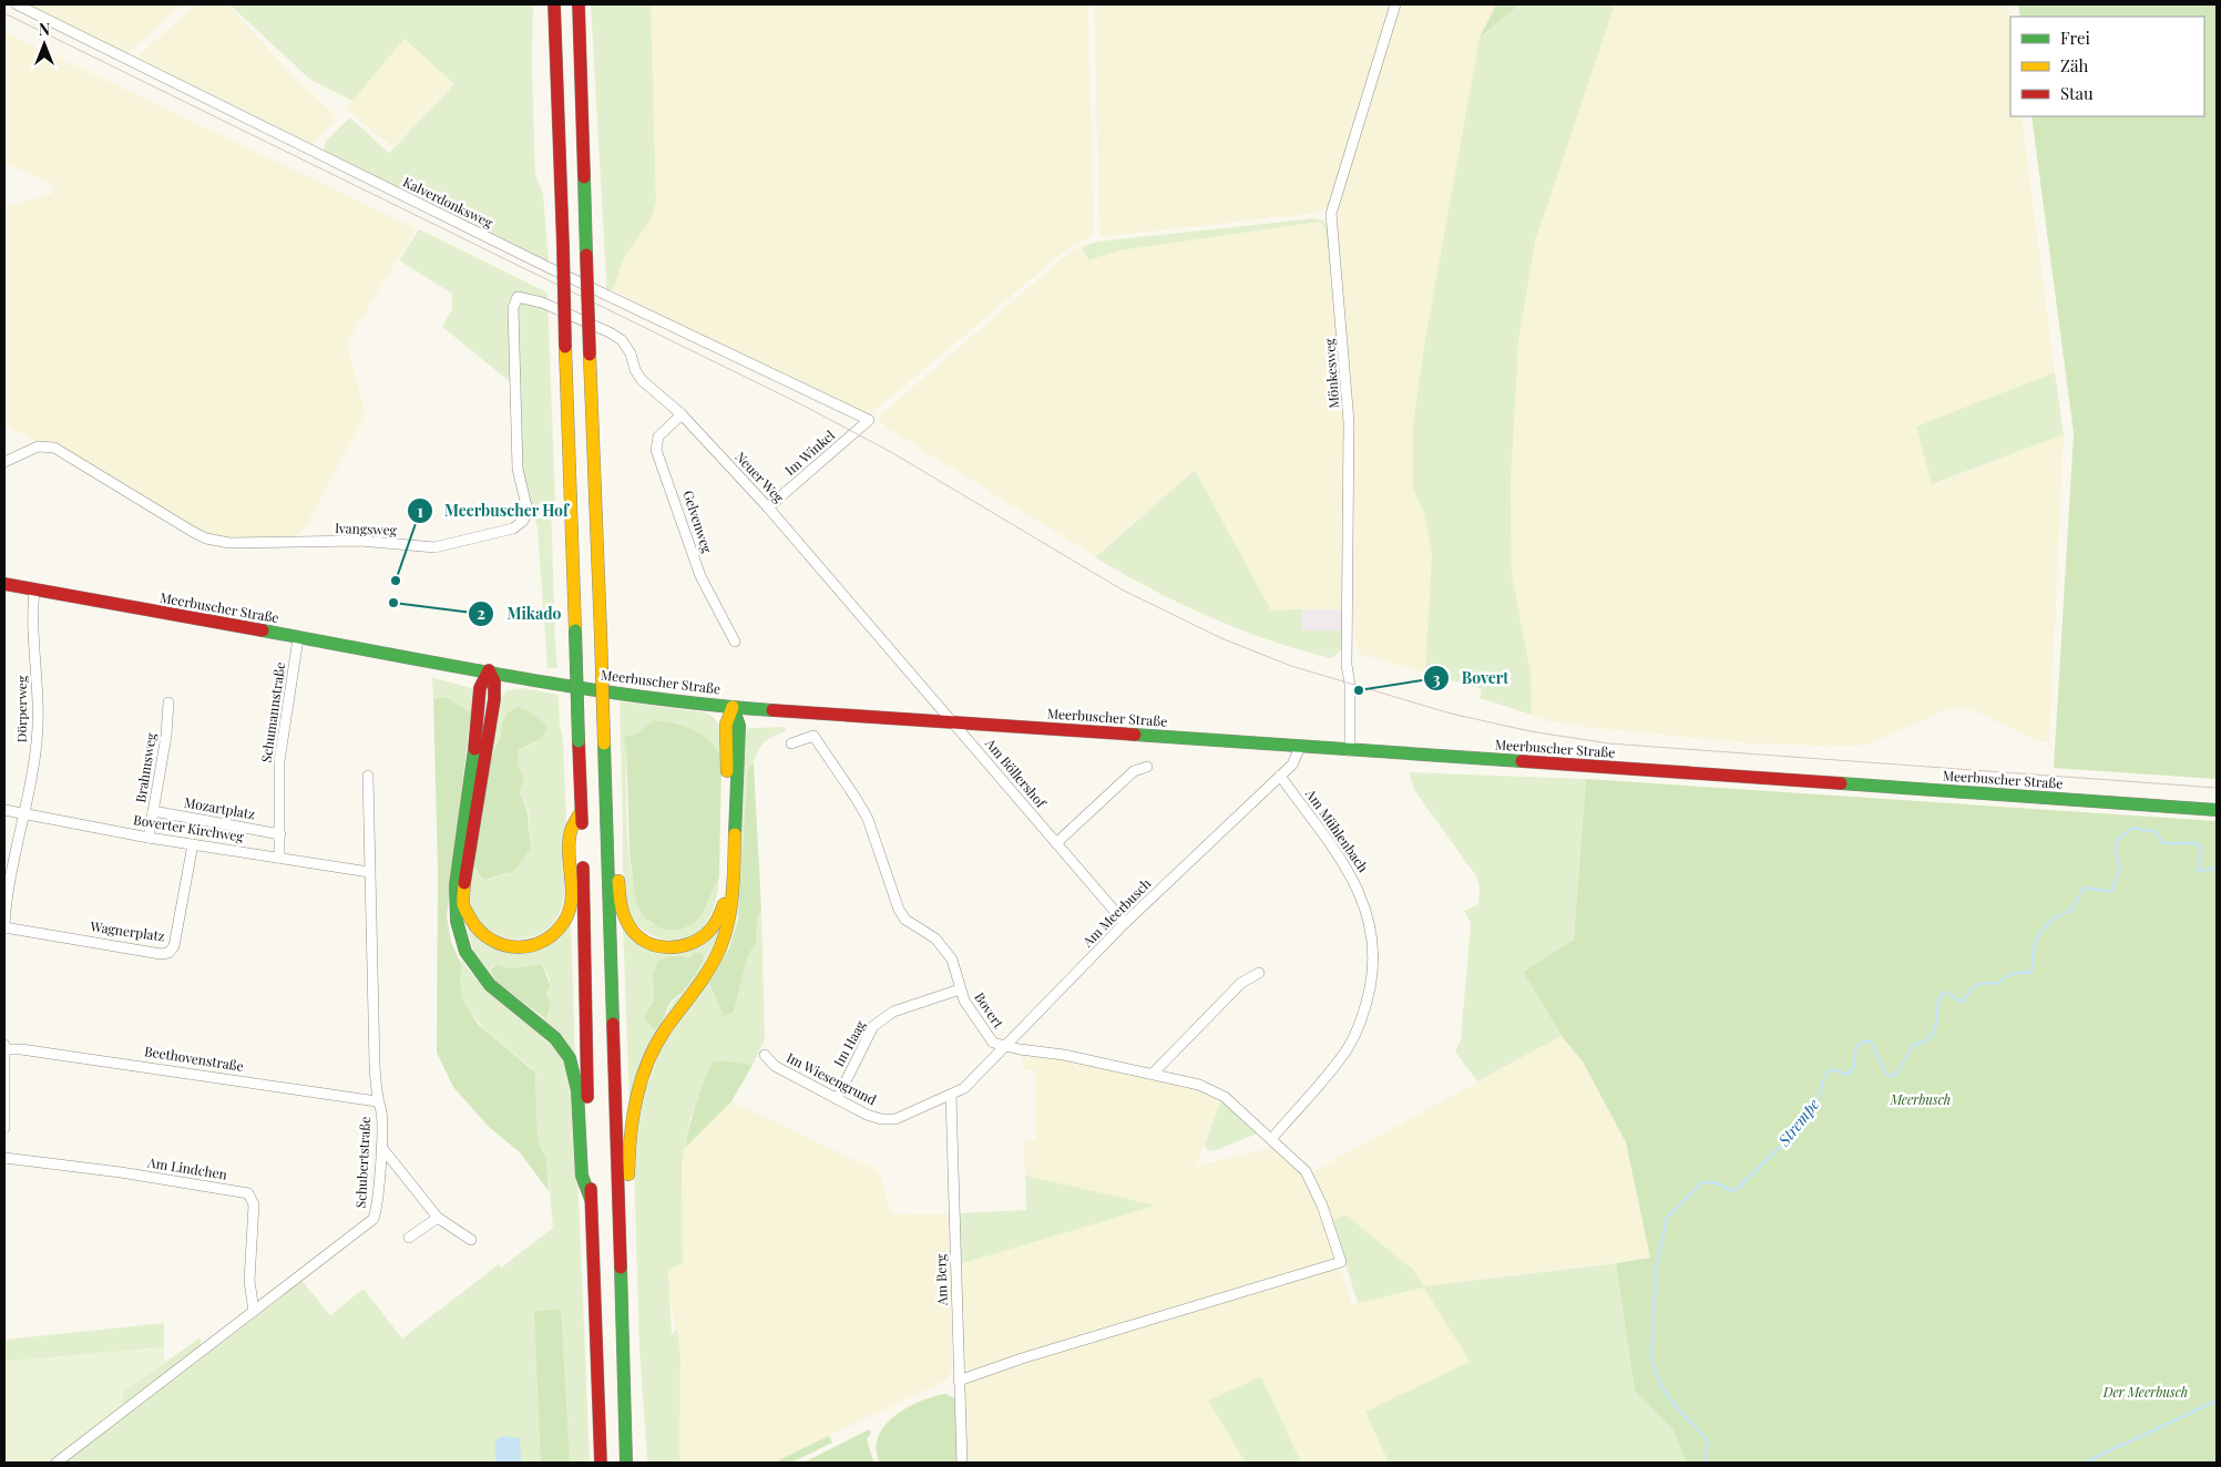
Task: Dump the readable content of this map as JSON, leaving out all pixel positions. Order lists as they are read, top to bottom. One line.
{"streets":{"main road":["Meerbuscher Straße"],"street":["Kalverdonksweg","Mönkesweg","Im Winkel","Neuer Weg","Gelvenweg","Ivangsweg","Dörperweg","Schumannstraße","Brahmsweg","Am Böllershof","Mozartplatz","Boverter Kirchweg","Am Mühlenbach","Am Meerbusch","Wagnerplatz","Bovert","Im Haag","Beethovenstraße","Im Wiesengrund","Schubertstraße","Am Lindchen","Am Berg"]},"crossings":[["Kalverdonksweg","Im Winkel"],["Mönkesweg","Meerbuscher Straße"],["Im Winkel","Neuer Weg"],["Neuer Weg","Gelvenweg"],["Neuer Weg","Ivangsweg"],["Neuer Weg","Meerbuscher Straße"],["Neuer Weg","Am Böllershof"],["Meerbuscher Straße","Dörperweg"],["Meerbuscher Straße","Schumannstraße"],["Meerbuscher Straße","Am Böllershof"],["Meerbuscher Straße","Am Meerbusch"],["Dörperweg","Boverter Kirchweg"],["Dörperweg","Wagnerplatz"],["Schumannstraße","Mozartplatz"],["Schumannstraße","Boverter Kirchweg"],["Brahmsweg","Mozartplatz"],["Brahmsweg","Boverter Kirchweg"],["Am Böllershof","Am Meerbusch"],["Boverter Kirchweg","Wagnerplatz"],["Boverter Kirchweg","Schubertstraße"],["Am Mühlenbach","Am Meerbusch"],["Am Mühlenbach","Bovert"],["Am Meerbusch","Bovert"],["Am Meerbusch","Im Wiesengrund"],["Am Meerbusch","Am Berg"],["Bovert","Im Haag"],["Bovert","Am Berg"],["Im Haag","Im Wiesengrund"],["Beethovenstraße","Schubertstraße"],["Im Wiesengrund","Am Berg"],["Schubertstraße","Am Lindchen"]],"water":["Strempe"],"parks":["Meerbusch","Der Meerbusch"],"places":["Meerbuscher Hof","Mikado","Bovert"],"legend":["Frei","Zäh","Stau"],"north":"top"}
